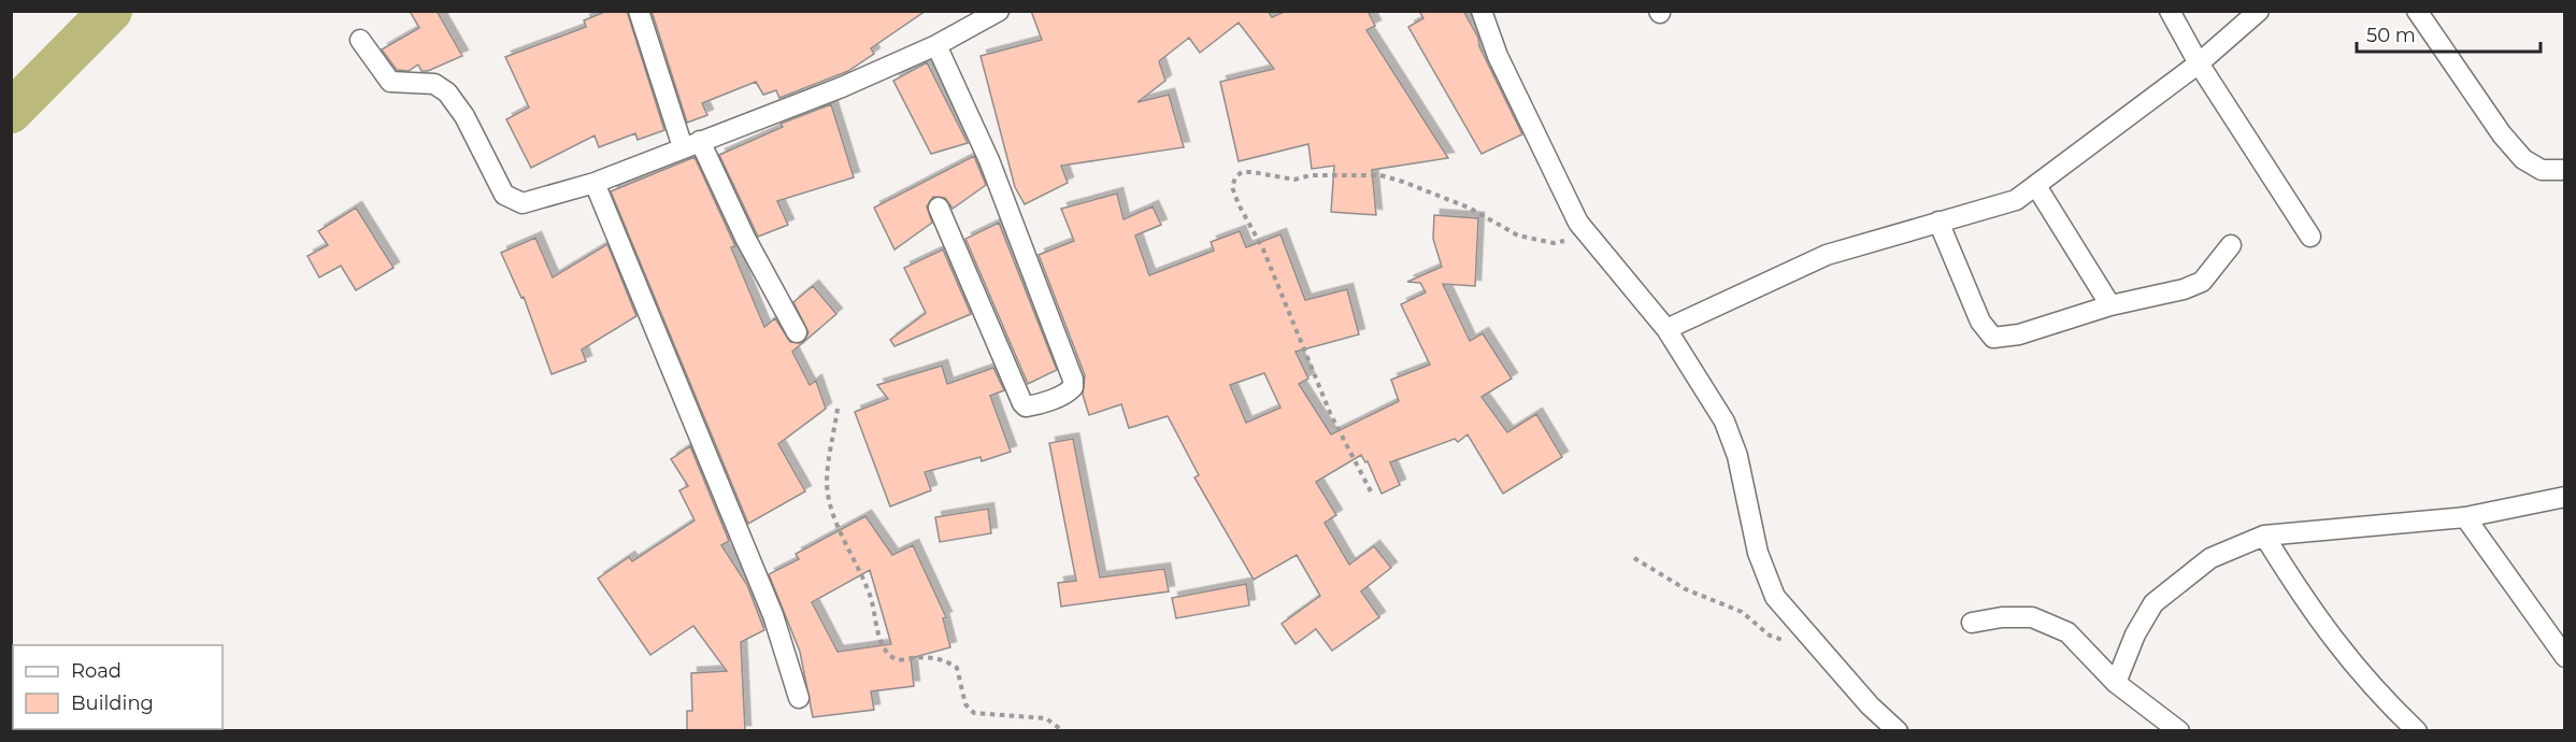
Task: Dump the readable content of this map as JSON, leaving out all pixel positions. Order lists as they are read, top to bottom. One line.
{"legend":["Road","Building"],"scale_bar":"50 m"}
